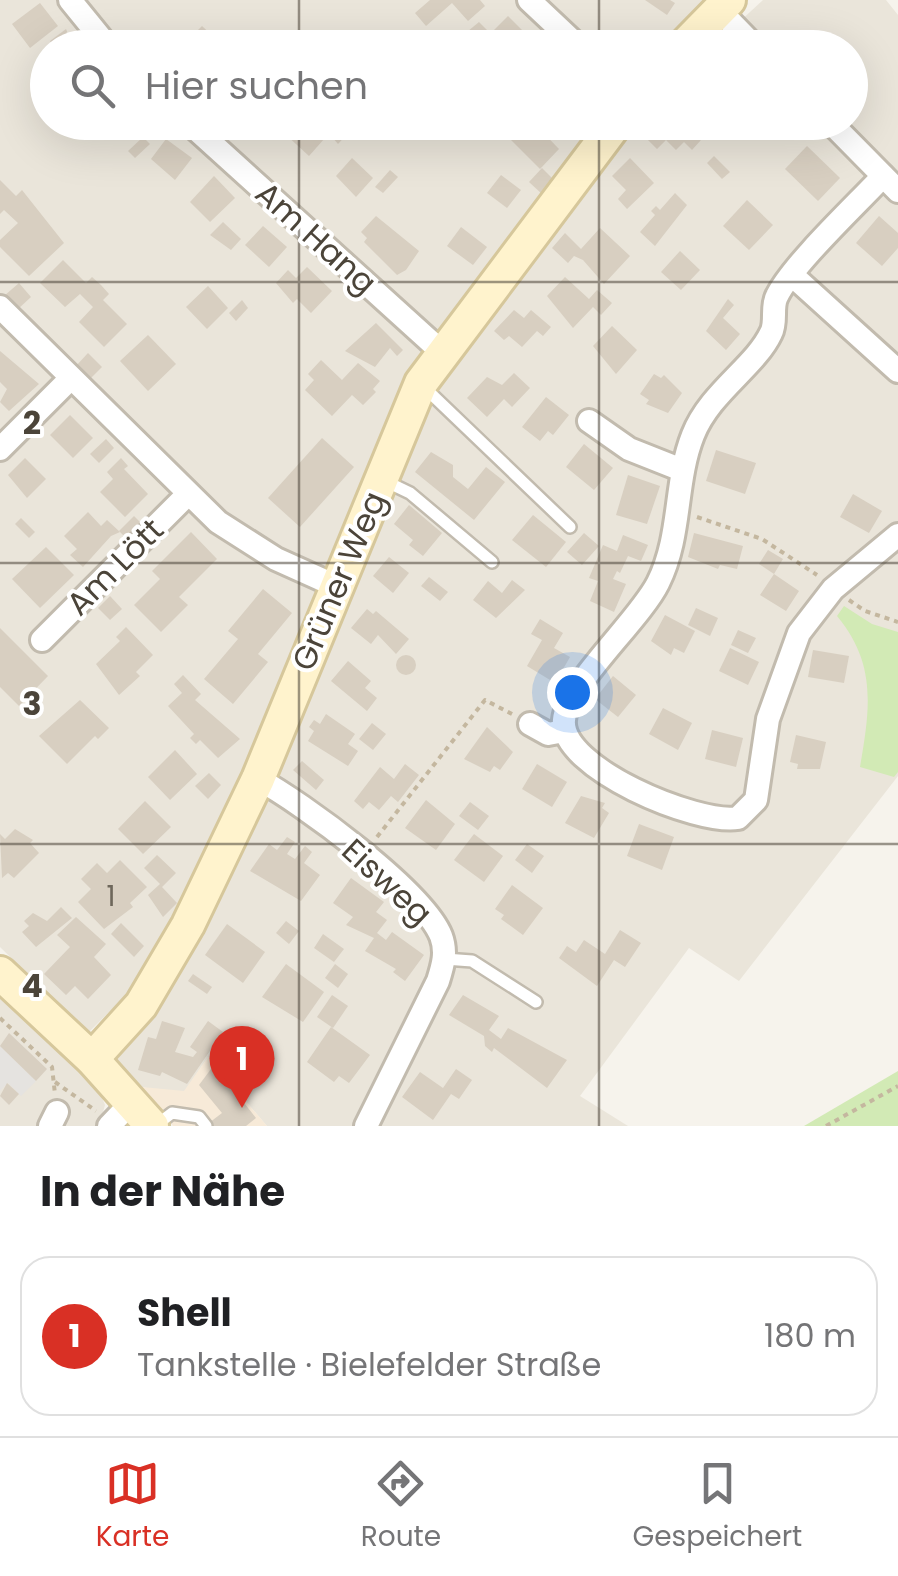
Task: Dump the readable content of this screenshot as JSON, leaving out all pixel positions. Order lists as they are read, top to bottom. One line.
{"streets":{"street":["Am Hang","Am Lött","Grüner Weg","Eisweg"]},"crossings":[["Am Hang","Grüner Weg"],["Am Lött","Grüner Weg"],["Grüner Weg","Eisweg"]],"house_numbers":["1"],"page":{"search":"Hier suchen","pins":"1","heading":"In der Nähe","list":[{"mark":"1","name":"Shell","note":"Tankstelle · Bielefelder Straße","value":"180 m"}],"nav":["Karte","Route","Gespeichert"]},"grid":{"rows":["2","3","4"]}}
